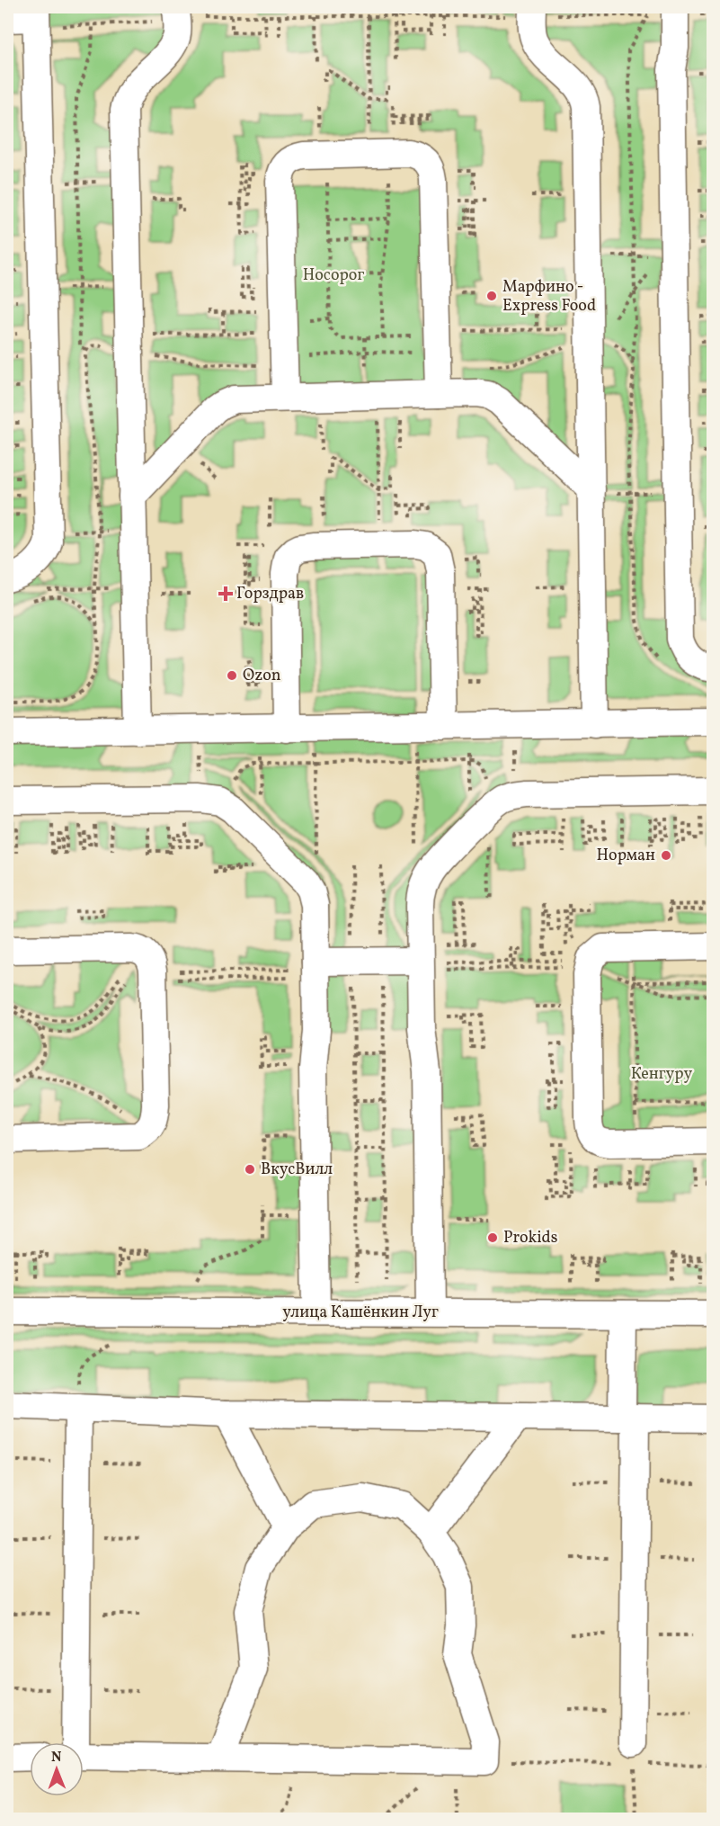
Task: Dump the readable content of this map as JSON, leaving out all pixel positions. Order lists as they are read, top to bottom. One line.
{"streets":{"street":["улица Кашёнкин Луг"]},"parks":["Носорог","Кенгуру"],"places":{"other":["Марфино - Express Food","Ozon","Норман","ВкусВилл","Prokids"],"health":["Горздрав"]},"north":"top"}
